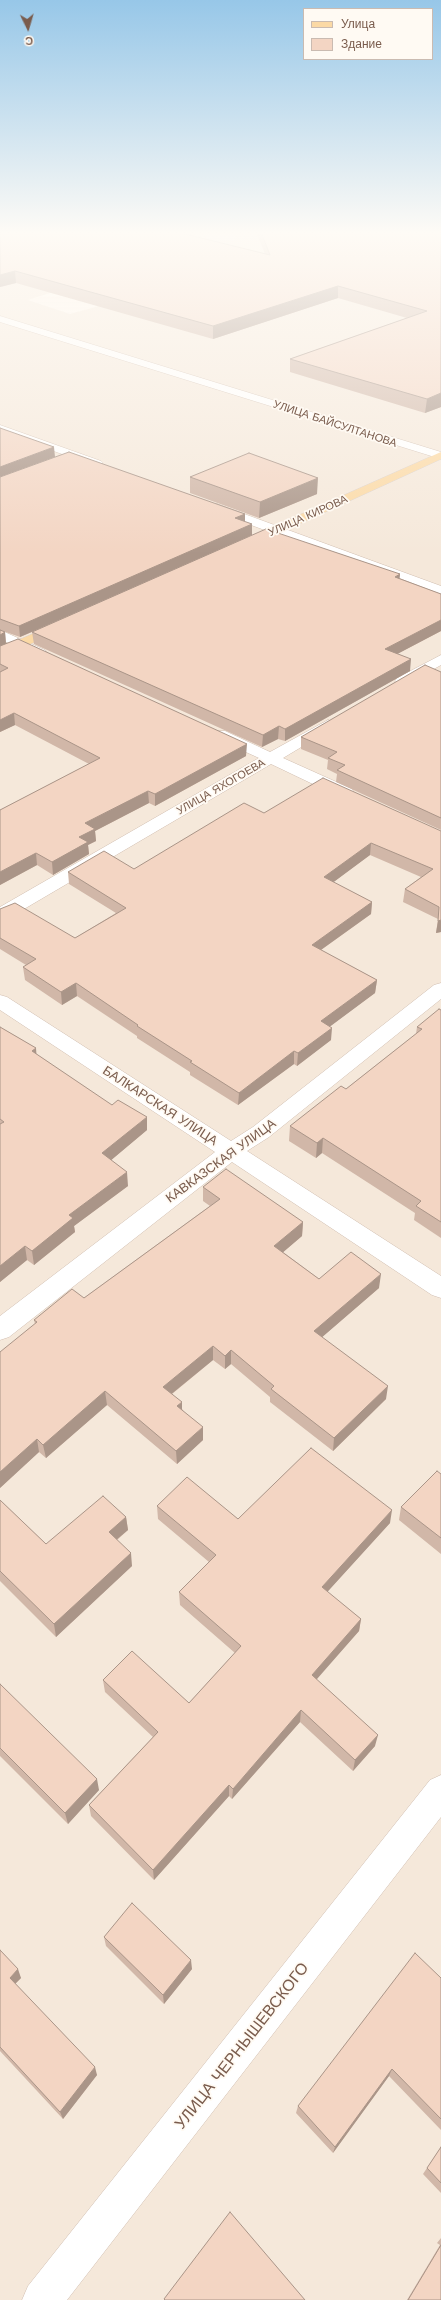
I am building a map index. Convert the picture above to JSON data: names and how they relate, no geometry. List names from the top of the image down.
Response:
{
  "streets": {
    "main road": ["УЛИЦА КИРОВА"],
    "street": [
      "УЛИЦА БАЙСУЛТАНОВА",
      "УЛИЦА ЯХОГОЕВА",
      "БАЛКАРСКАЯ УЛИЦА",
      "КАВКАЗСКАЯ УЛИЦА",
      "УЛИЦА ЧЕРНЫШЕВСКОГО"
    ]
  },
  "crossings": [
    ["УЛИЦА БАЙСУЛТАНОВА", "УЛИЦА КИРОВА"],
    ["БАЛКАРСКАЯ УЛИЦА", "КАВКАЗСКАЯ УЛИЦА"]
  ],
  "legend": ["Улица", "Здание"],
  "north": "bottom"
}
